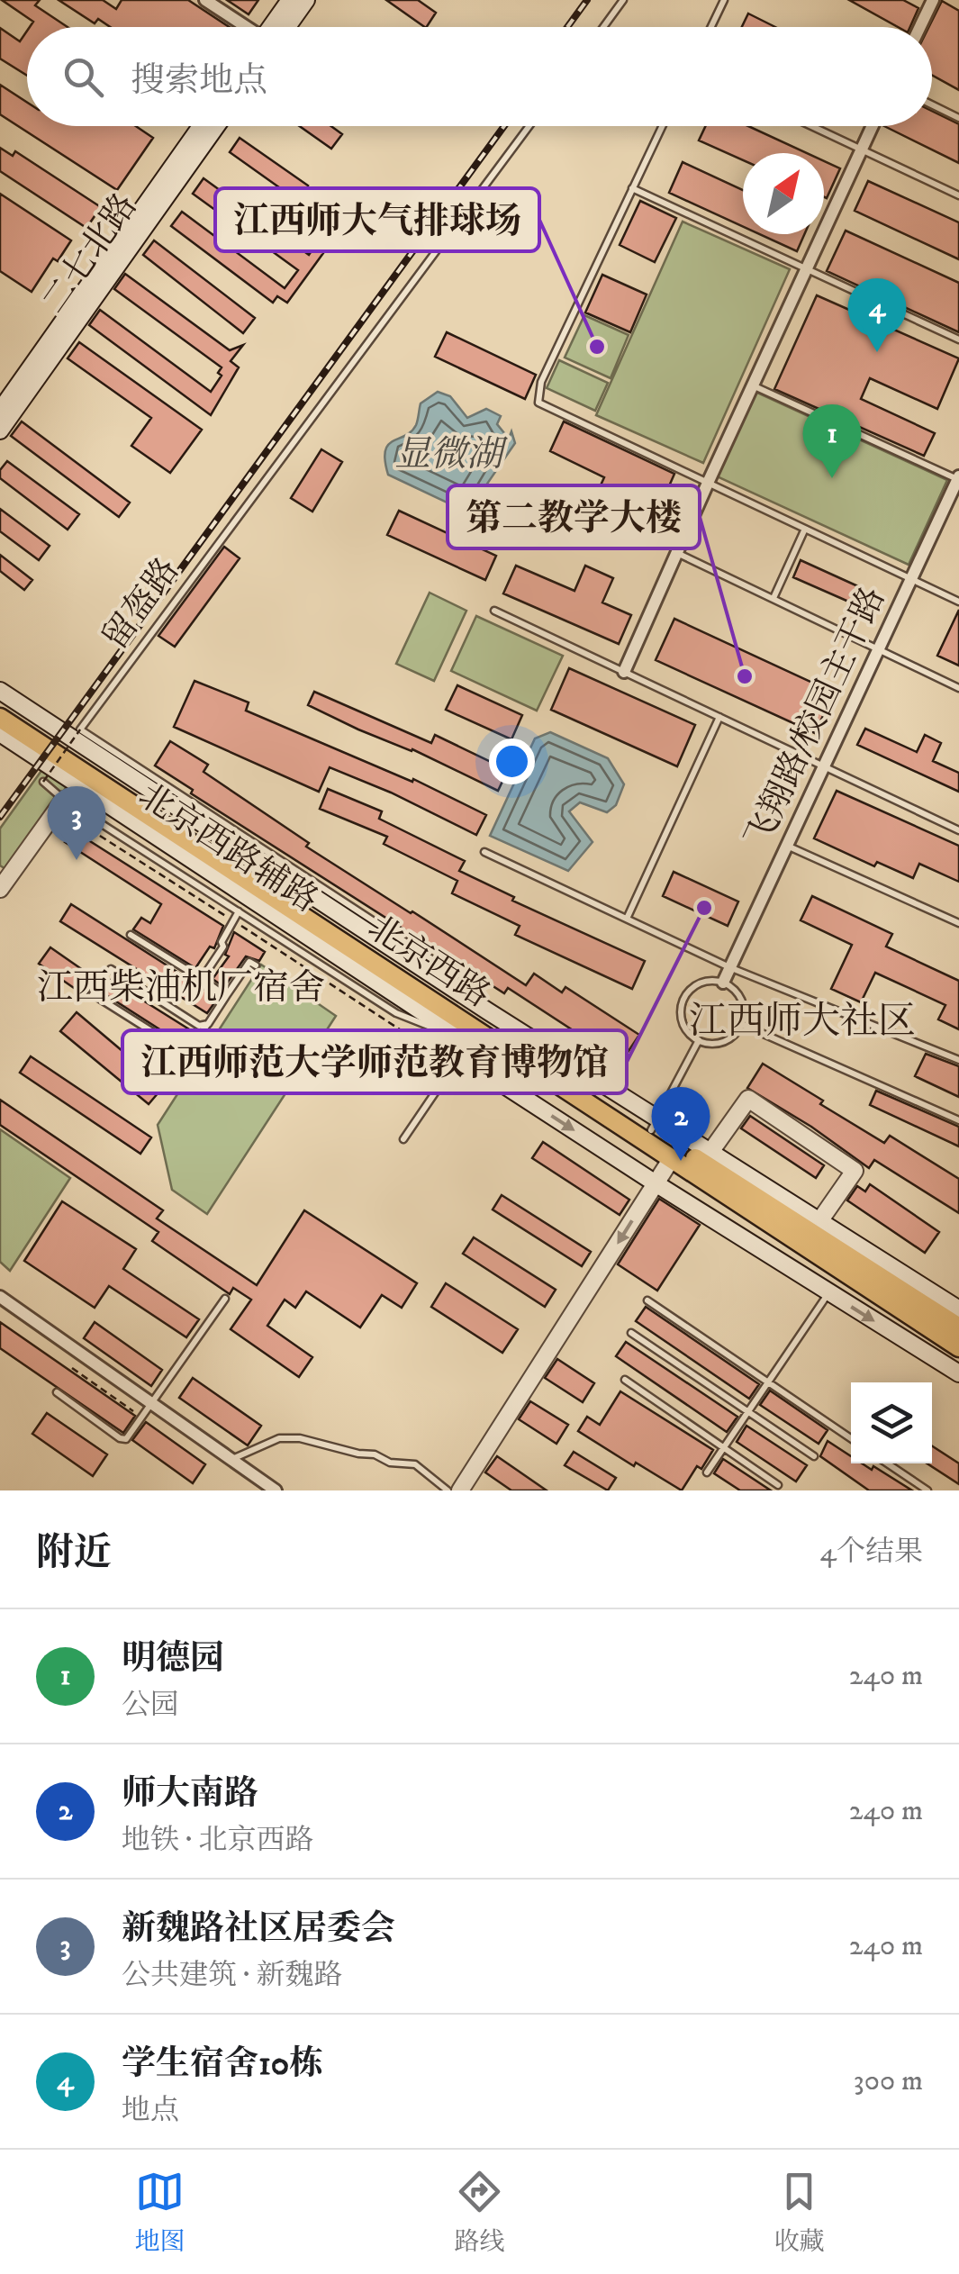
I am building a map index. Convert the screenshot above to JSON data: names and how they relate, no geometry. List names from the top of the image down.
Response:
{
  "streets": {
    "main road": ["二七北路", "北京西路辅路", "北京西路"],
    "street": ["飞翔路/校园主干路"],
    "lane": ["留盔路"]
  },
  "crossings": [
    ["北京西路辅路", "北京西路"]
  ],
  "districts": ["江西柴油机厂宿舍", "江西师大社区"],
  "water": ["显微湖"],
  "places": ["江西师大气排球场", "第二教学大楼", "江西师范大学师范教育博物馆"],
  "north": "top right",
  "page": {
    "search": "搜索地点",
    "pins": [
      "4",
      "1",
      "3",
      "2"
    ],
    "heading": ["附近", "4个结果"],
    "list": [
      {
        "mark": "1",
        "name": "明德园",
        "note": "公园",
        "value": "240 m"
      },
      {
        "mark": "2",
        "name": "师大南路",
        "note": "地铁 · 北京西路",
        "value": "240 m"
      },
      {
        "mark": "3",
        "name": "新魏路社区居委会",
        "note": "公共建筑 · 新魏路",
        "value": "240 m"
      },
      {
        "mark": "4",
        "name": "学生宿舍10栋",
        "note": "地点",
        "value": "300 m"
      }
    ],
    "nav": ["地图", "路线", "收藏"]
  }
}
